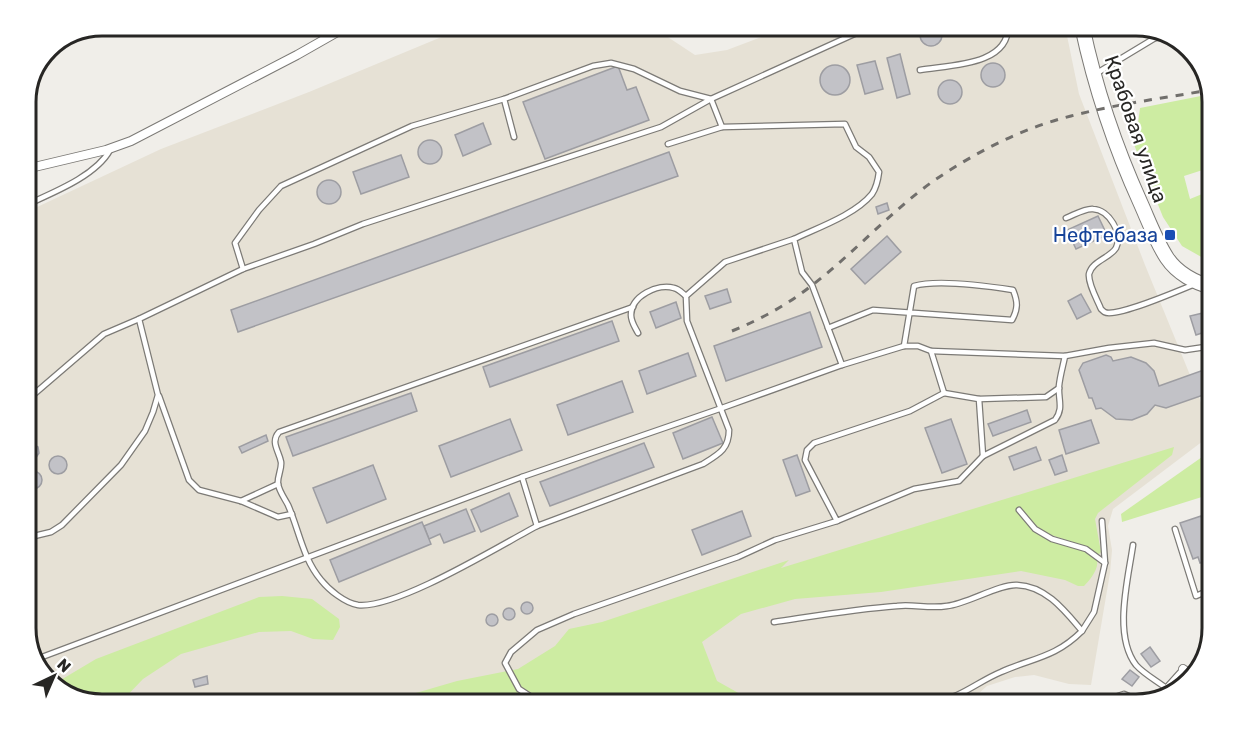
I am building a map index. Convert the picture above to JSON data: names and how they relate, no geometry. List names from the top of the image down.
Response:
{
  "streets": {
    "main road": ["Крабовая улица"]
  },
  "places": {
    "transit": ["Нефтебаза"]
  },
  "north": "top right"
}
